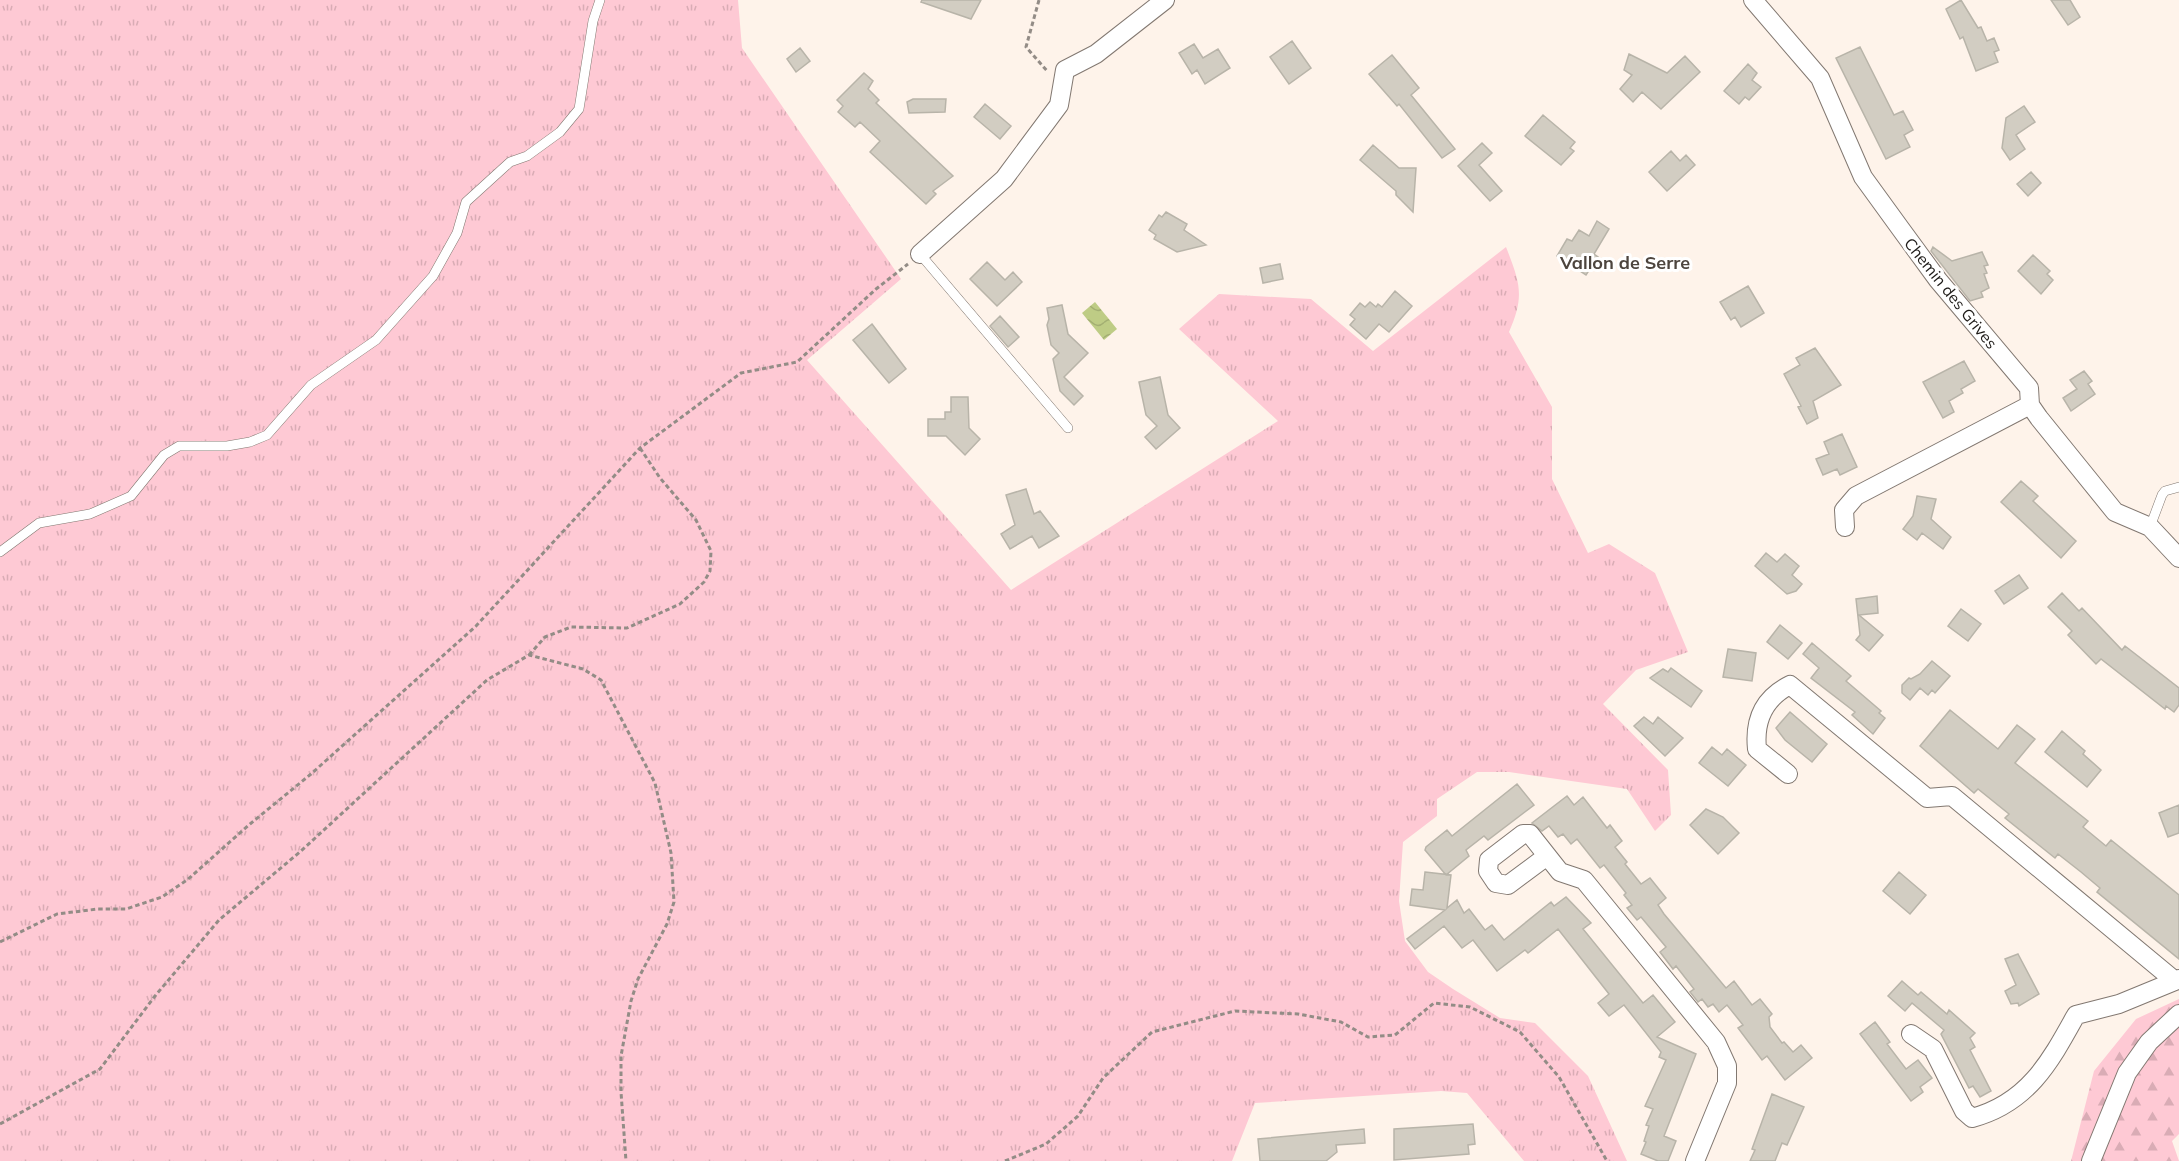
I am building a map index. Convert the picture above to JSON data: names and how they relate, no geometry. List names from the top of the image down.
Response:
{
  "streets": {
    "street": ["Chemin des Grives"]
  },
  "districts": ["Vallon de Serre"]
}
